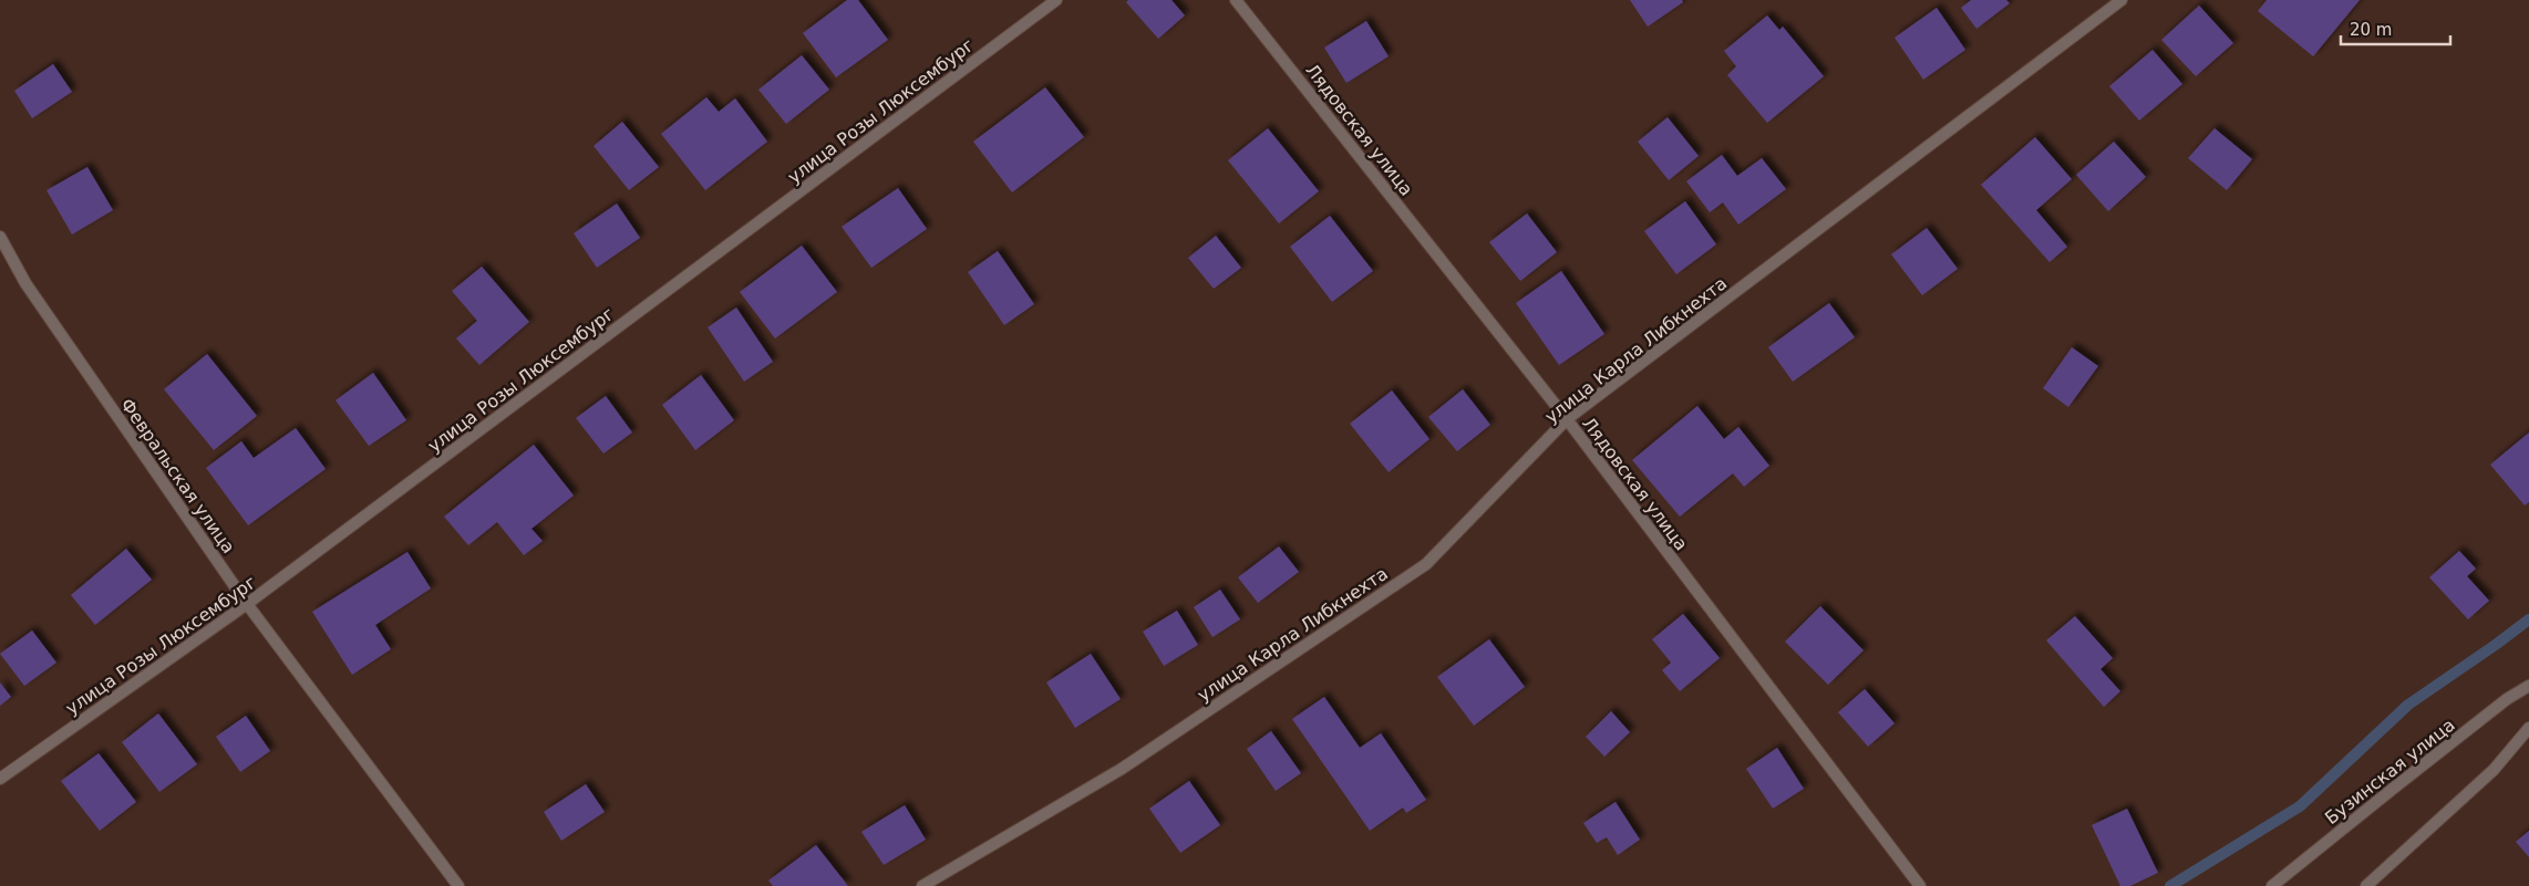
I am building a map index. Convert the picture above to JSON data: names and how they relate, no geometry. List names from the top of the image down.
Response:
{
  "streets": {
    "street": [
      "улица Розы Люксембург",
      "Лядовская улица",
      "улица Карла Либкнехта",
      "Февральская улица",
      "Бузинская улица"
    ]
  },
  "crossings": [
    ["улица Розы Люксембург", "Февральская улица"],
    ["Лядовская улица", "улица Карла Либкнехта"]
  ],
  "scale_bar": "20 m"
}
